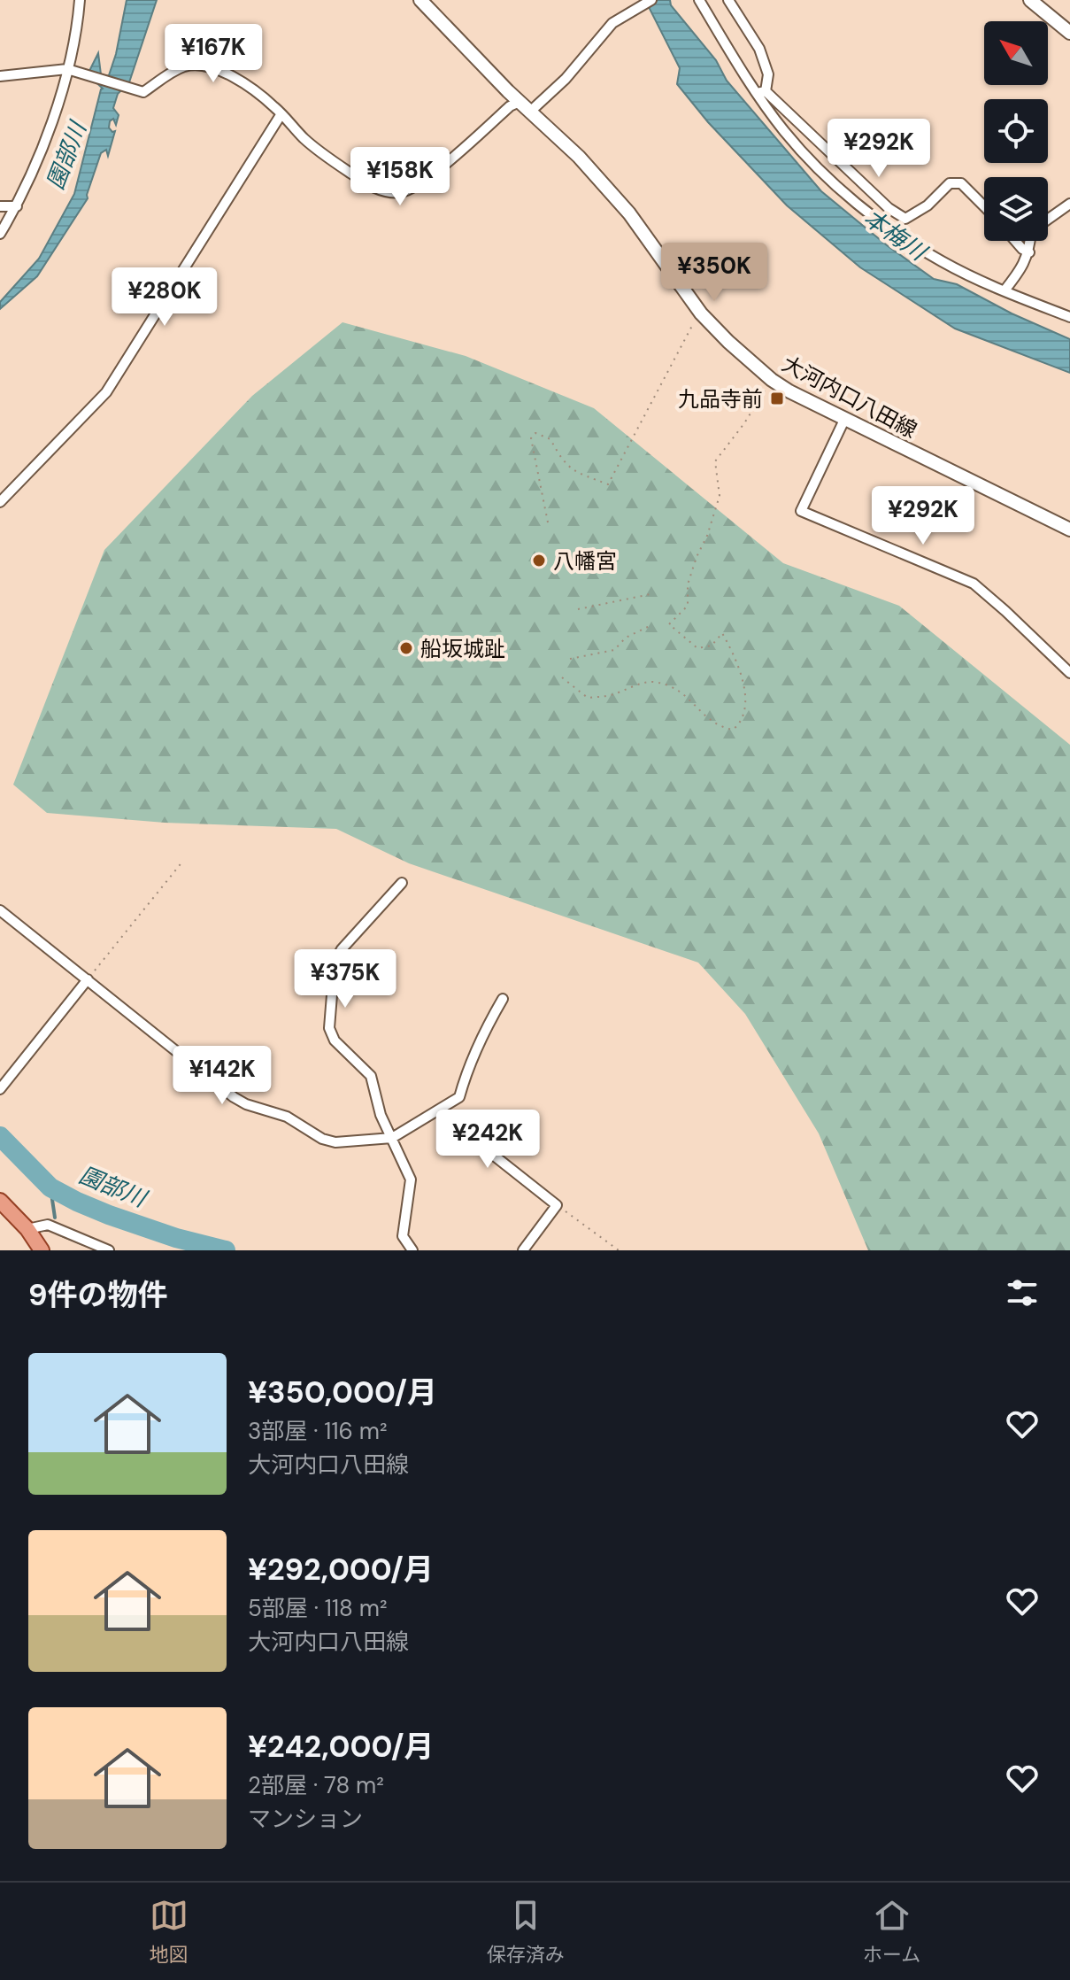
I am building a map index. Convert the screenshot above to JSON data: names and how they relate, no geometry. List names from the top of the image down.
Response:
{
  "streets": {
    "main road": ["大河内口八田線"]
  },
  "water": ["園部川", "本梅川"],
  "places": {
    "transit": ["九品寺前"],
    "other": ["八幡宮", "船坂城趾"]
  },
  "north": "top left",
  "page": {
    "price": [
      "¥167K",
      "¥292K",
      "¥158K",
      "¥350K",
      "¥280K",
      "¥292K",
      "¥375K",
      "¥142K",
      "¥242K"
    ],
    "heading": "9件の物件",
    "list": [
      {
        "name": "¥350,000/月",
        "note": "3部屋 · 116 m² · 大河内口八田線"
      },
      {
        "name": "¥292,000/月",
        "note": "5部屋 · 118 m² · 大河内口八田線"
      },
      {
        "name": "¥242,000/月",
        "note": "2部屋 · 78 m² · マンション"
      }
    ],
    "tabs": ["地図", "保存済み", "ホーム"]
  }
}
